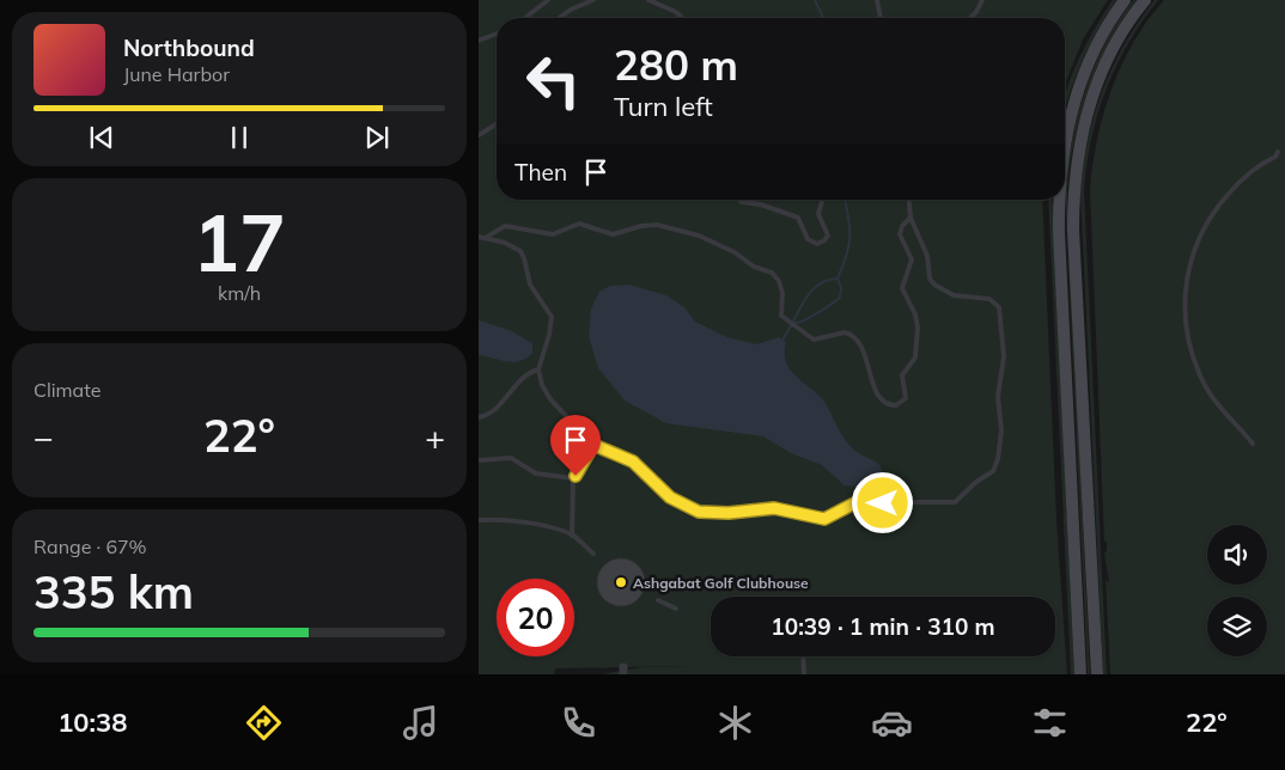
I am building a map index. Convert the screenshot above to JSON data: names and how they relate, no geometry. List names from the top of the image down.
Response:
{
  "places": ["Ashgabat Golf Clubhouse"],
  "page": {
    "turn": ["280 m", "Turn left"],
    "song": ["Northbound", "June Harbor"],
    "then": "Then",
    "tile": [
      ["17", "km/h"],
      "Climate",
      ["Range · 67%", "335 km"]
    ],
    "heat": ["−", "22°", "+"],
    "limit": "20",
    "trip": "10:39 · 1 min · 310 m",
    "tabs": ["10:38", "22°"]
  }
}
